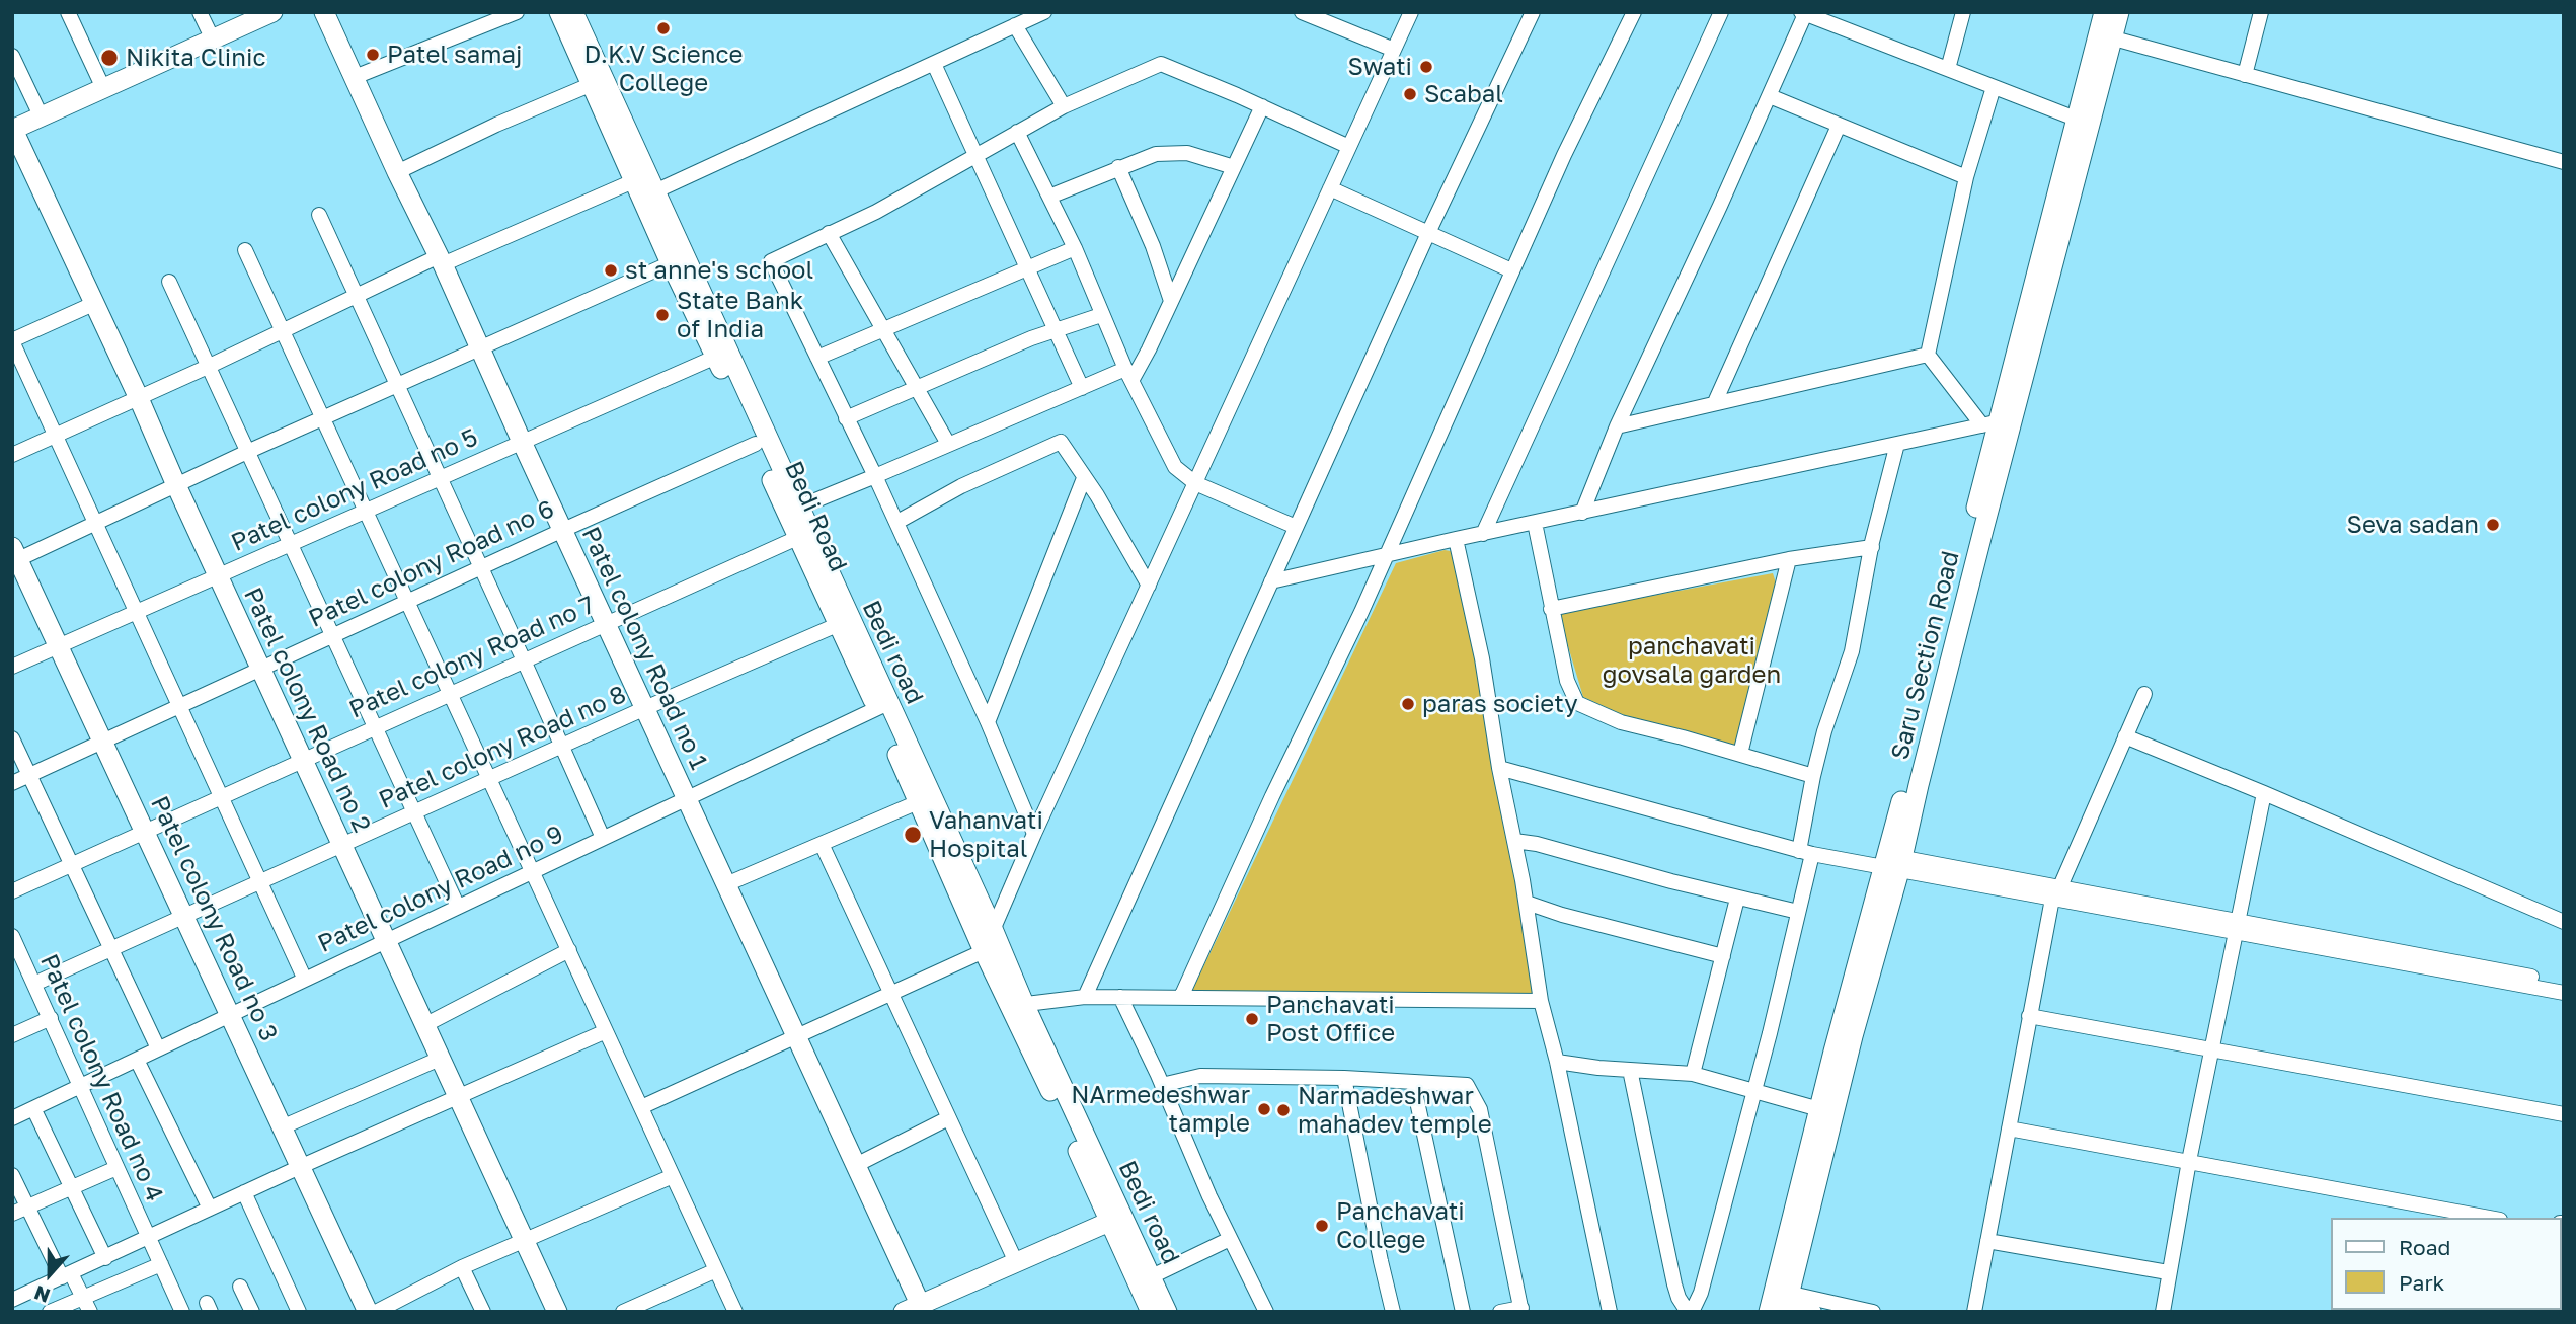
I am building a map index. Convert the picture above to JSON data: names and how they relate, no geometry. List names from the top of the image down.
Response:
{
  "streets": {
    "street": [
      "Patel colony Road no 5",
      "Bedi Road",
      "Patel colony Road no 6",
      "Patel colony Road no 1",
      "Bedi road",
      "Saru Section Road",
      "Patel colony Road no 7",
      "Patel colony Road no 2",
      "Patel colony Road no 8",
      "Patel colony Road no 9",
      "Patel colony Road no 3",
      "Patel colony Road no 4"
    ]
  },
  "crossings": [
    ["Patel colony Road no 5", "Bedi Road"],
    ["Patel colony Road no 5", "Patel colony Road no 1"],
    ["Patel colony Road no 5", "Patel colony Road no 2"],
    ["Patel colony Road no 5", "Patel colony Road no 3"],
    ["Bedi Road", "Patel colony Road no 6"],
    ["Bedi Road", "Bedi road"],
    ["Bedi Road", "Patel colony Road no 7"],
    ["Bedi Road", "Patel colony Road no 8"],
    ["Bedi Road", "Patel colony Road no 9"],
    ["Patel colony Road no 6", "Patel colony Road no 1"],
    ["Patel colony Road no 6", "Patel colony Road no 2"],
    ["Patel colony Road no 6", "Patel colony Road no 3"],
    ["Patel colony Road no 1", "Patel colony Road no 7"],
    ["Patel colony Road no 1", "Patel colony Road no 8"],
    ["Patel colony Road no 1", "Patel colony Road no 9"],
    ["Bedi road", "Patel colony Road no 9"],
    ["Patel colony Road no 7", "Patel colony Road no 2"],
    ["Patel colony Road no 7", "Patel colony Road no 3"],
    ["Patel colony Road no 2", "Patel colony Road no 8"],
    ["Patel colony Road no 2", "Patel colony Road no 9"],
    ["Patel colony Road no 8", "Patel colony Road no 3"],
    ["Patel colony Road no 8", "Patel colony Road no 4"],
    ["Patel colony Road no 9", "Patel colony Road no 3"],
    ["Patel colony Road no 9", "Patel colony Road no 4"]
  ],
  "parks": ["panchavati govsala garden"],
  "places": [
    "D.K.V Science College",
    "Patel samaj",
    "Nikita Clinic",
    "Swati",
    "Scabal",
    "st anne's school",
    "State Bank of India",
    "Seva sadan",
    "paras society",
    "Vahanvati Hospital",
    "Panchavati Post Office",
    "NArmedeshwar tample",
    "Narmadeshwar mahadev temple",
    "Panchavati College"
  ],
  "legend": ["Road", "Park"],
  "north": "bottom"
}
